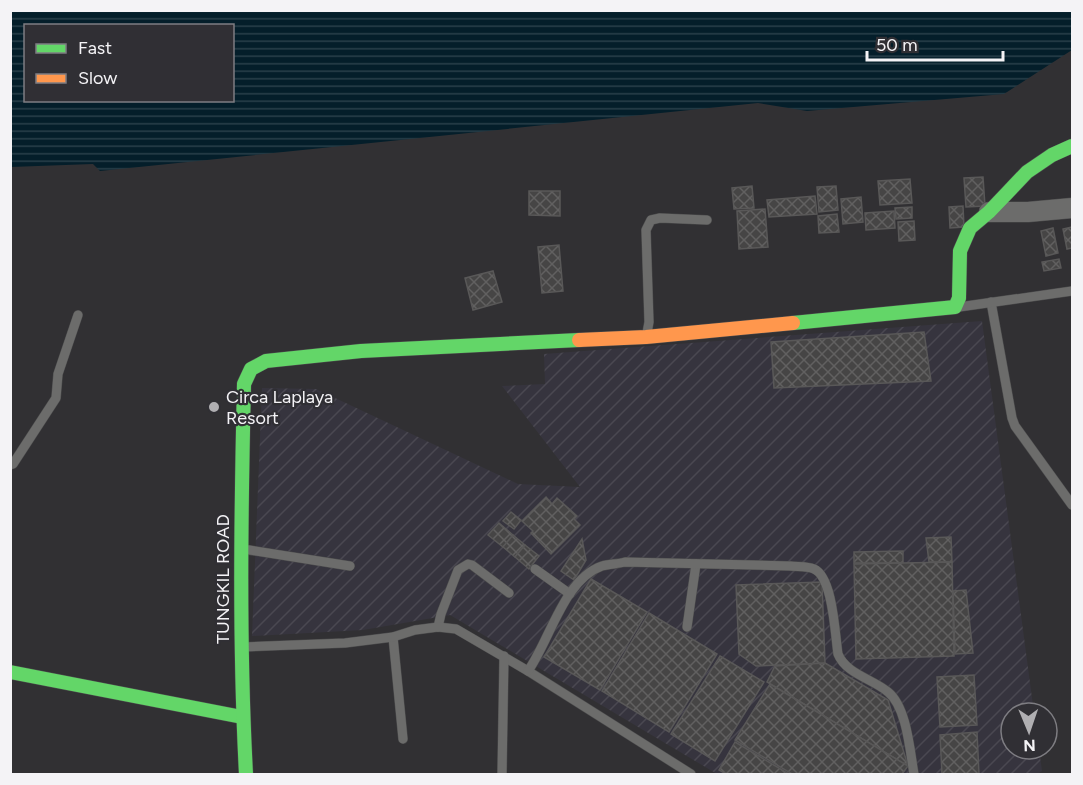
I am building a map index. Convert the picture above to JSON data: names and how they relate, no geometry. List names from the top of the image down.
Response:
{
  "streets": {
    "street": ["TUNGKIL ROAD"]
  },
  "places": ["Circa Laplaya Resort"],
  "legend": ["Fast", "Slow"],
  "scale_bar": "50 m",
  "north": "bottom"
}
